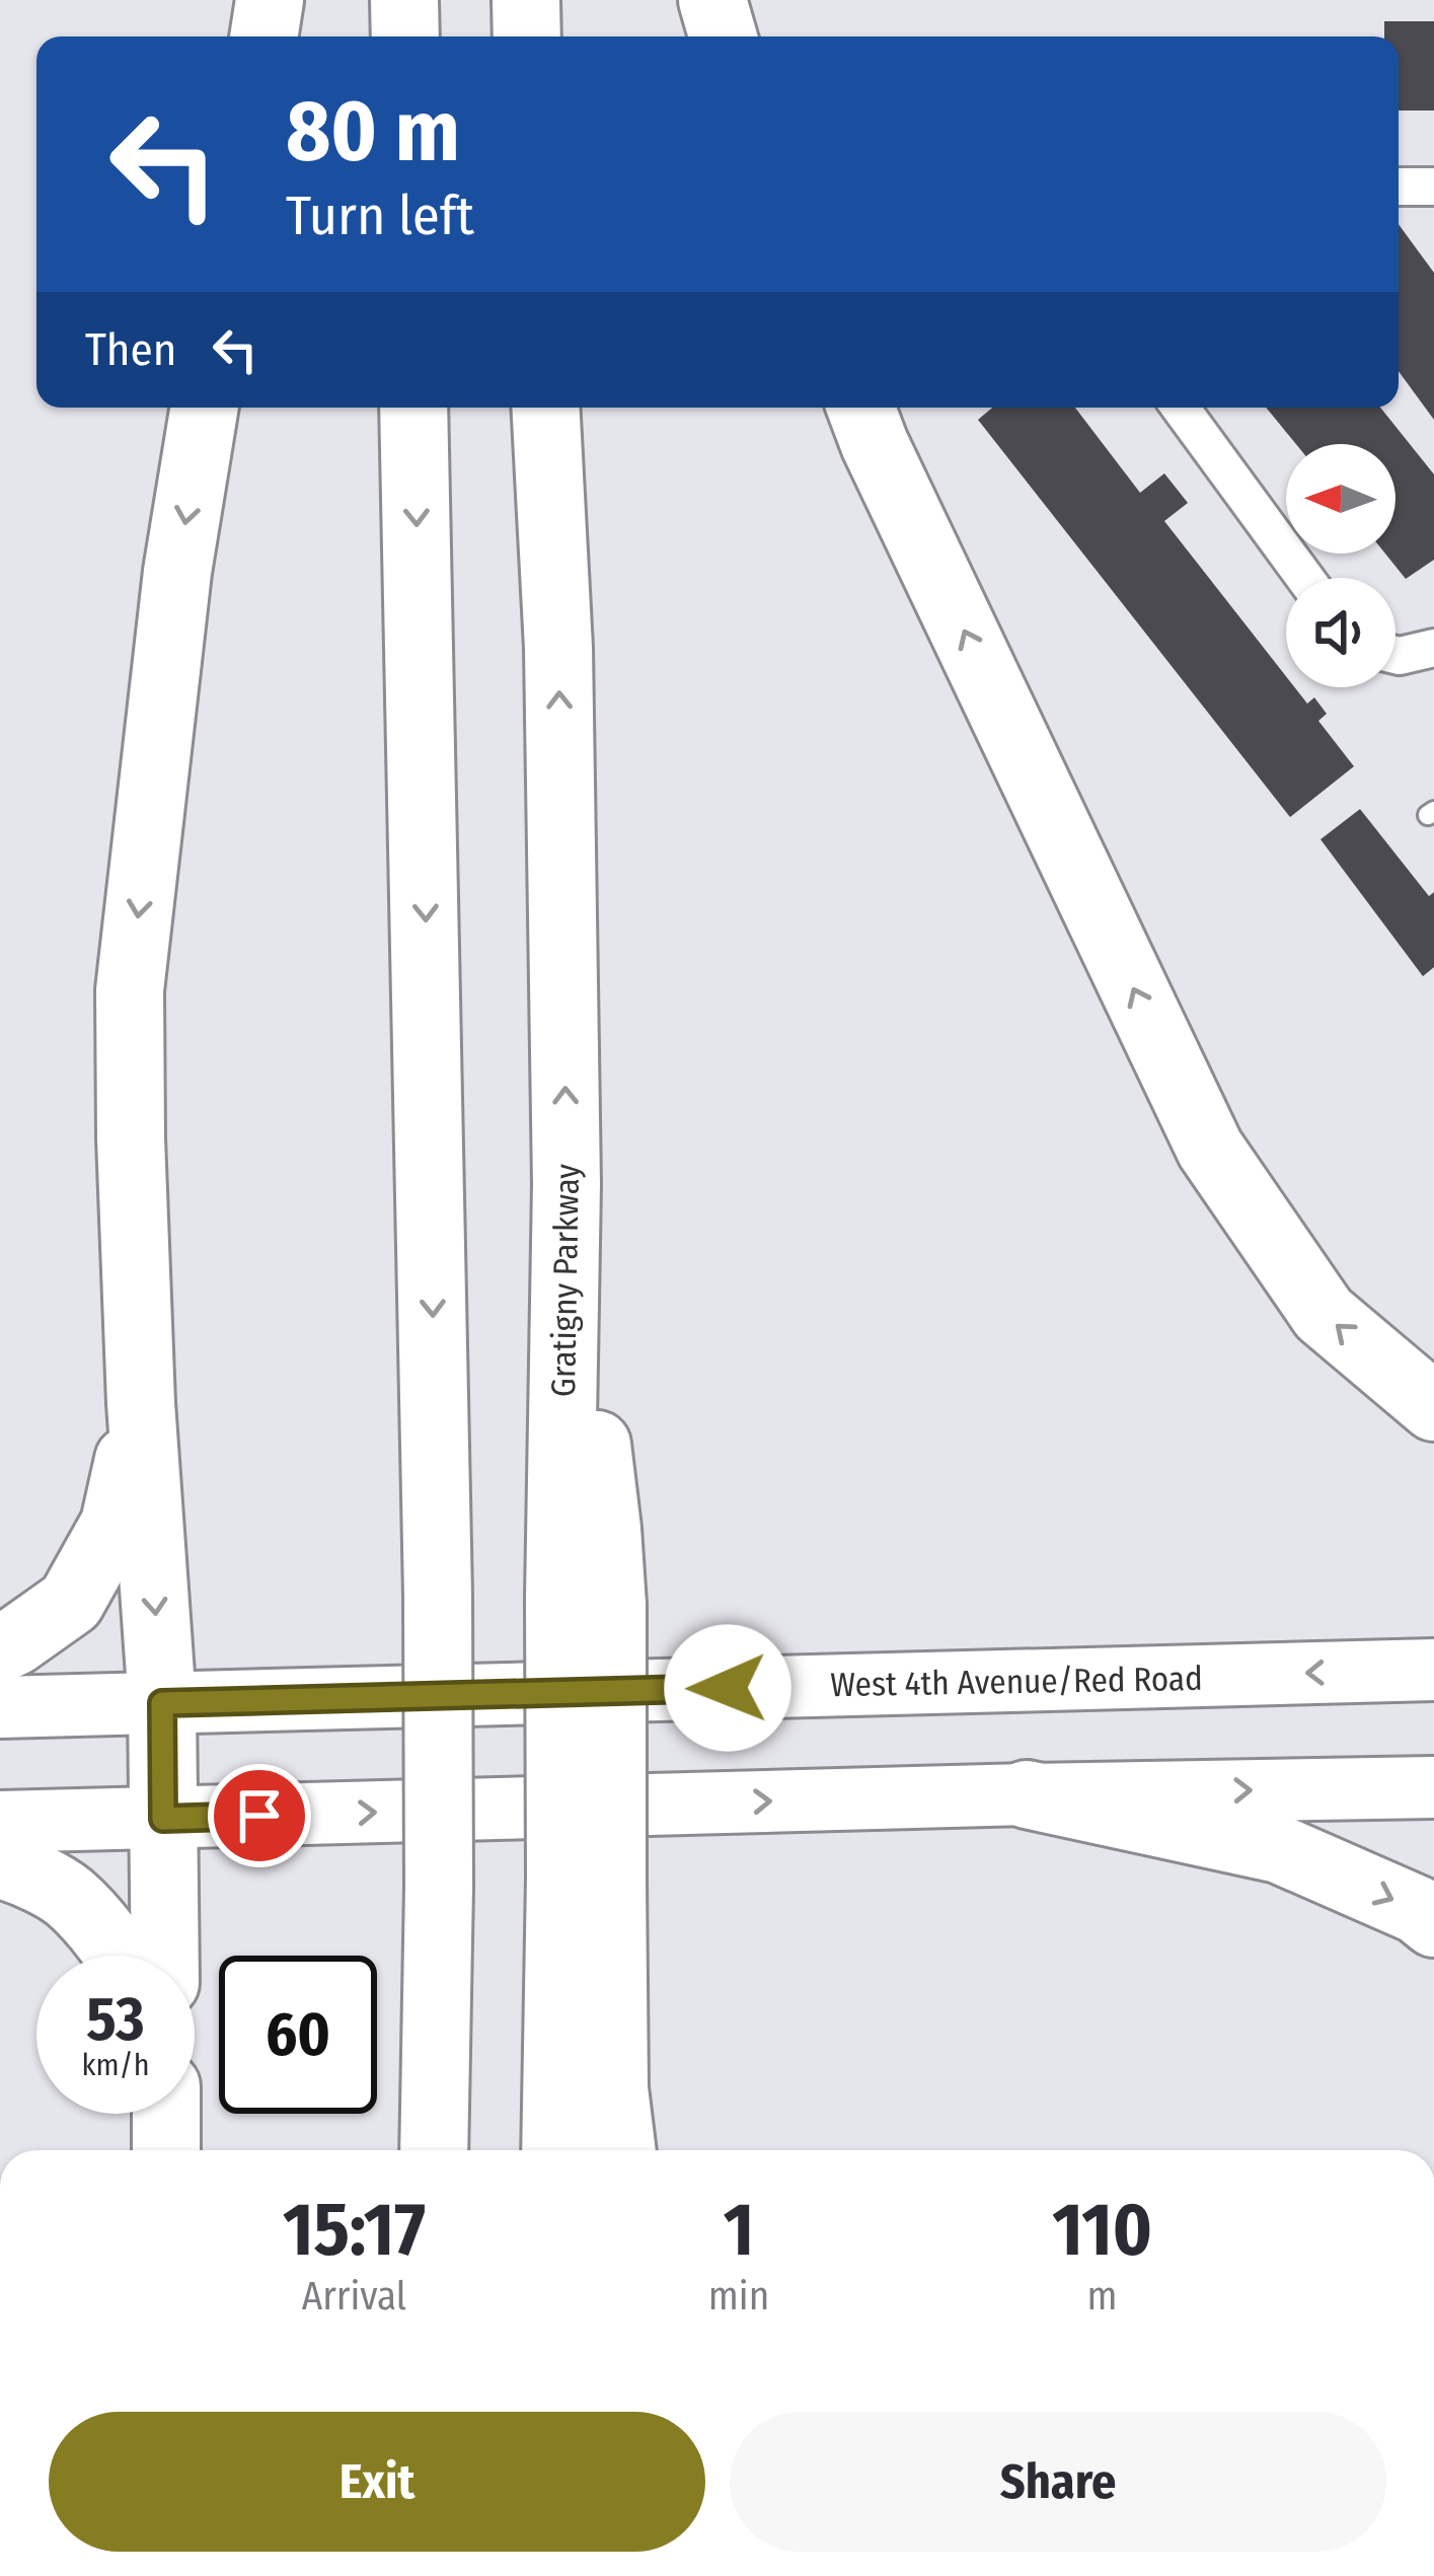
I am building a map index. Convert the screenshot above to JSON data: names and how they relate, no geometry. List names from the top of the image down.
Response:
{
  "streets": {
    "highway": ["Gratigny Parkway"],
    "main road": ["West 4th Avenue/Red Road"]
  },
  "north": "left",
  "page": {
    "turn": ["80 m", "Turn left"],
    "then": "Then",
    "speed": "53 km/h",
    "limit": "60",
    "eta": [
      "15:17",
      "Arrival",
      "1",
      "min",
      "110",
      "m"
    ],
    "buttons": ["Exit", "Share"]
  }
}
